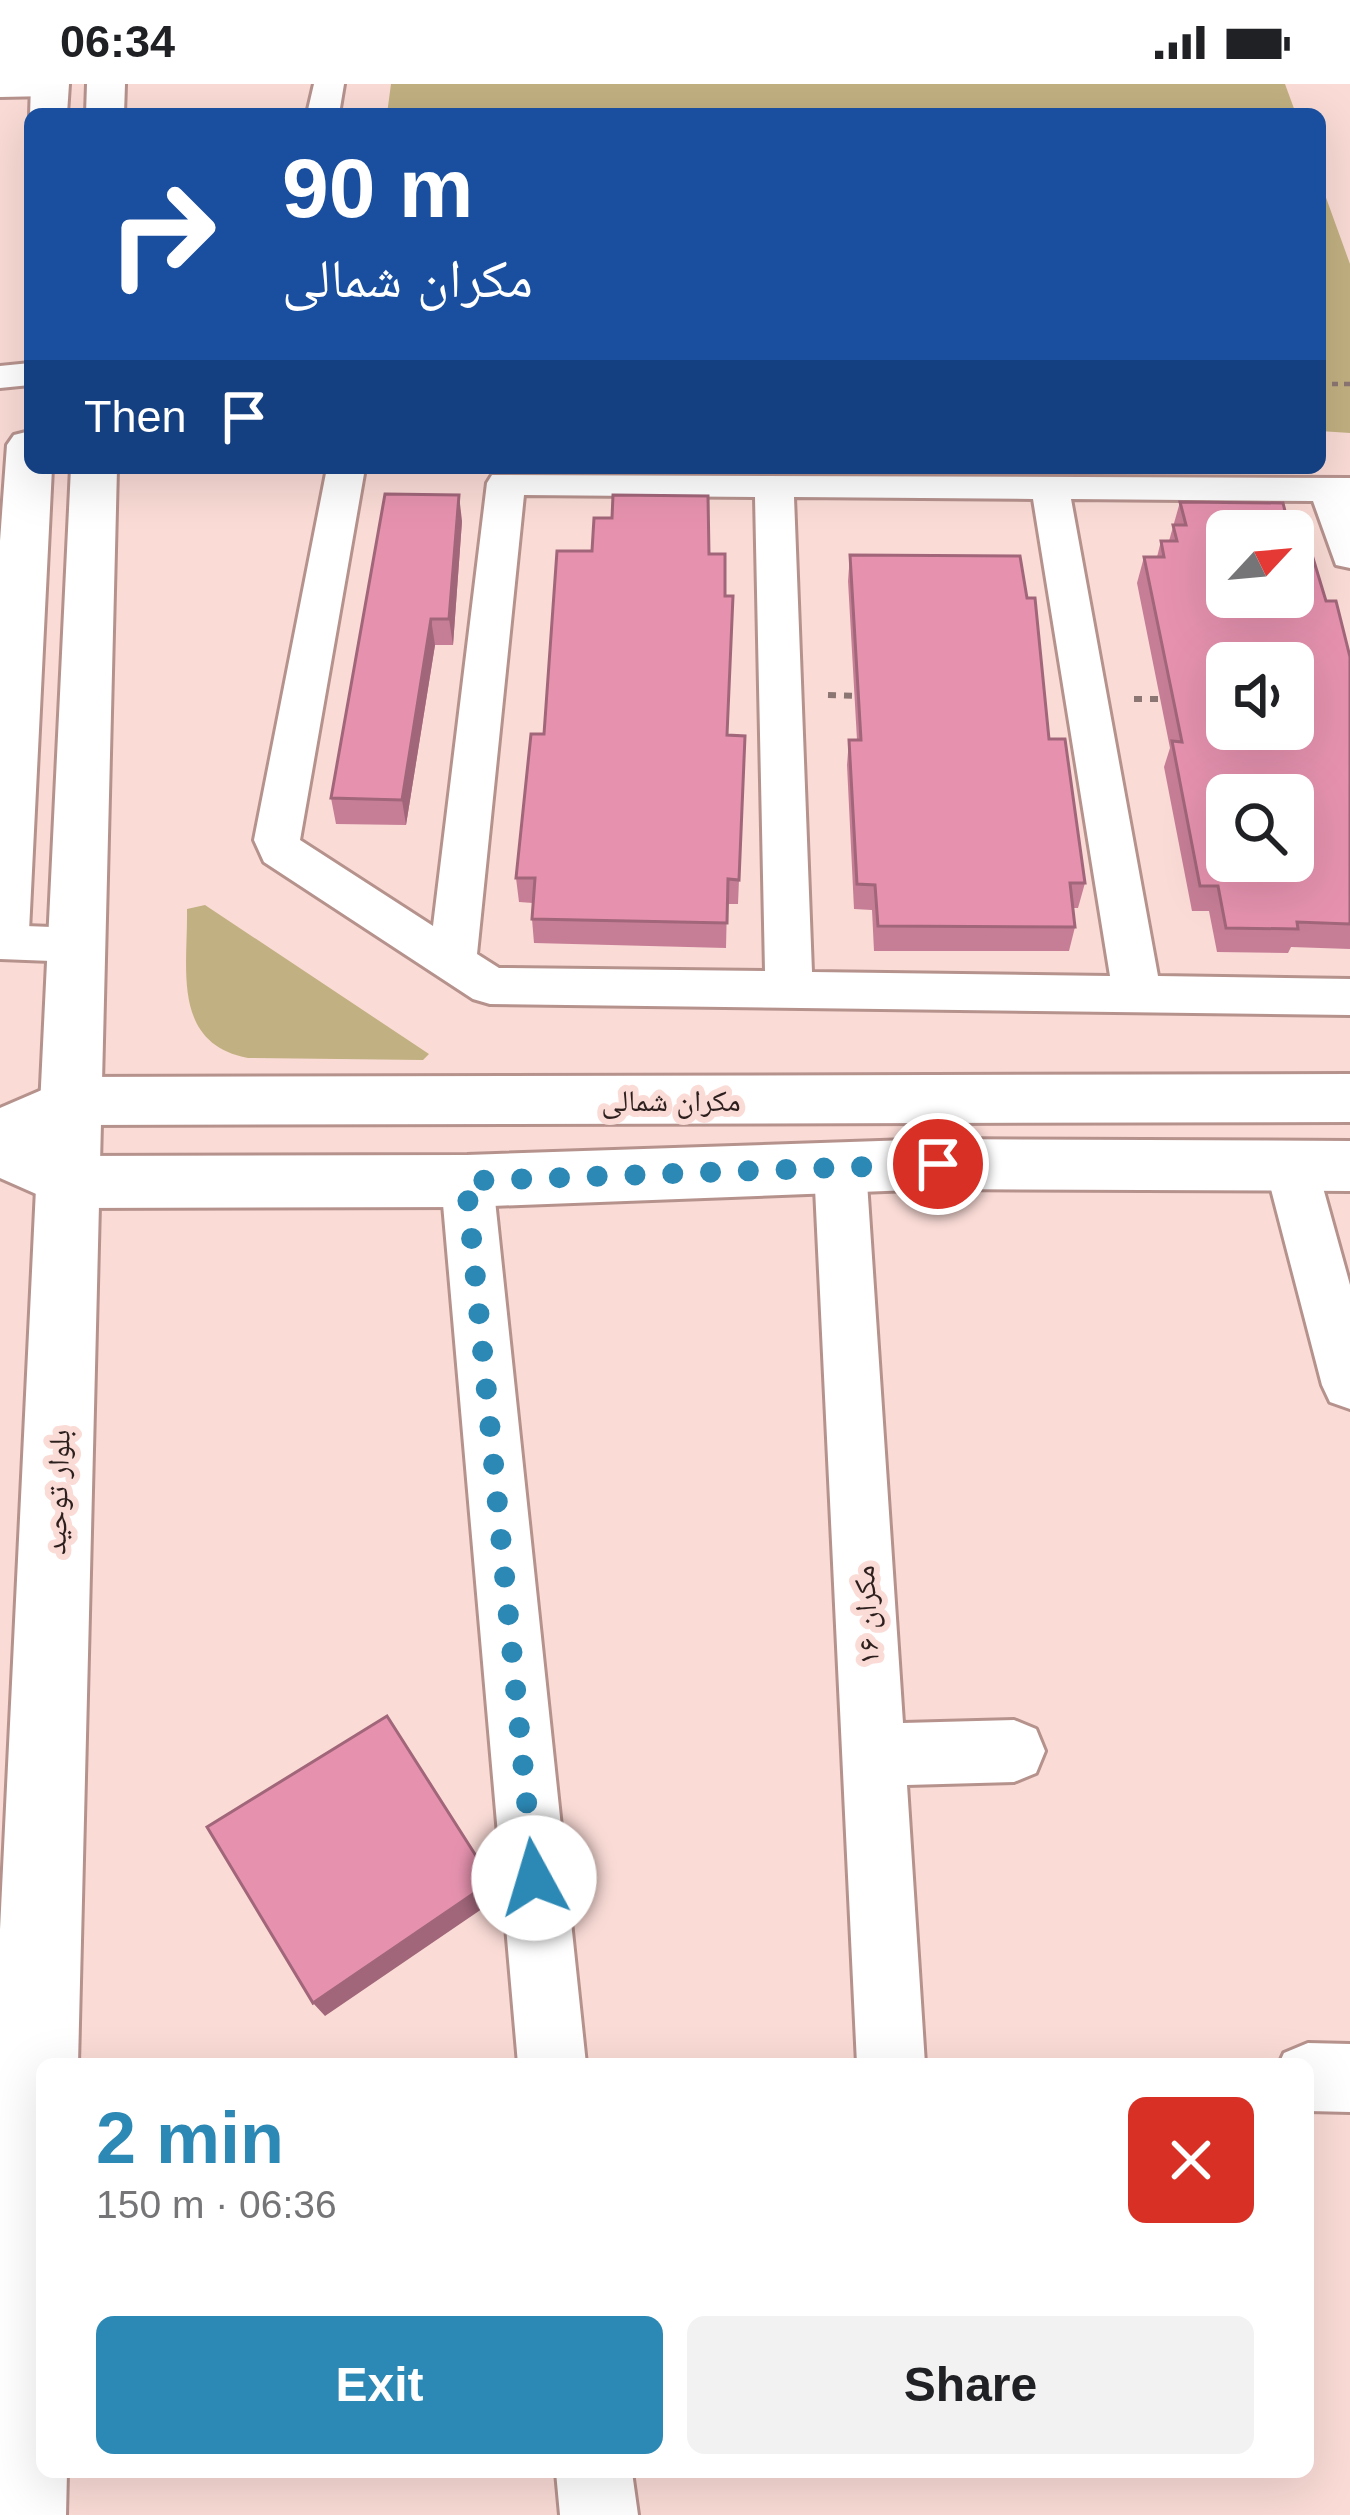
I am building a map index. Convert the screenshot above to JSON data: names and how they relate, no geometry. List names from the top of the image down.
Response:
{
  "streets": {
    "main road": ["مکران شمالی", "بلوار توحید"],
    "street": ["مکران ۱۶"]
  },
  "crossings": [
    ["مکران شمالی", "بلوار توحید"]
  ],
  "north": "top right",
  "page": {
    "status": "06:34",
    "turn": ["90 m", "مکران شمالی"],
    "then": "Then",
    "heading": ["2 min", "150 m · 06:36"],
    "buttons": ["Exit", "Share"]
  }
}
